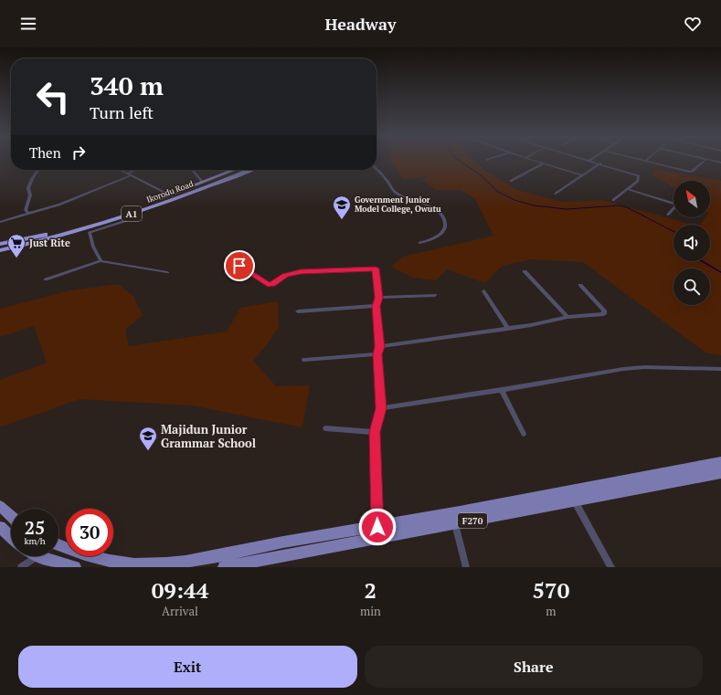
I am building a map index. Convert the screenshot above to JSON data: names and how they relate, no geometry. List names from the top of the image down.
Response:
{
  "streets": {
    "highway": ["Ikorodu Road", "A1"],
    "main road": ["F270"]
  },
  "places": {
    "school or university": ["Government Junior Model College, Owutu", "Majidun Junior Grammar School"],
    "supermarket": ["Just Rite"]
  },
  "north": "top left",
  "page": {
    "header": "Headway",
    "turn": ["340 m", "Turn left"],
    "then": "Then",
    "speed": "25 km/h",
    "limit": "30",
    "eta": [
      "09:44",
      "Arrival",
      "2",
      "min",
      "570",
      "m"
    ],
    "buttons": ["Exit", "Share"]
  }
}
